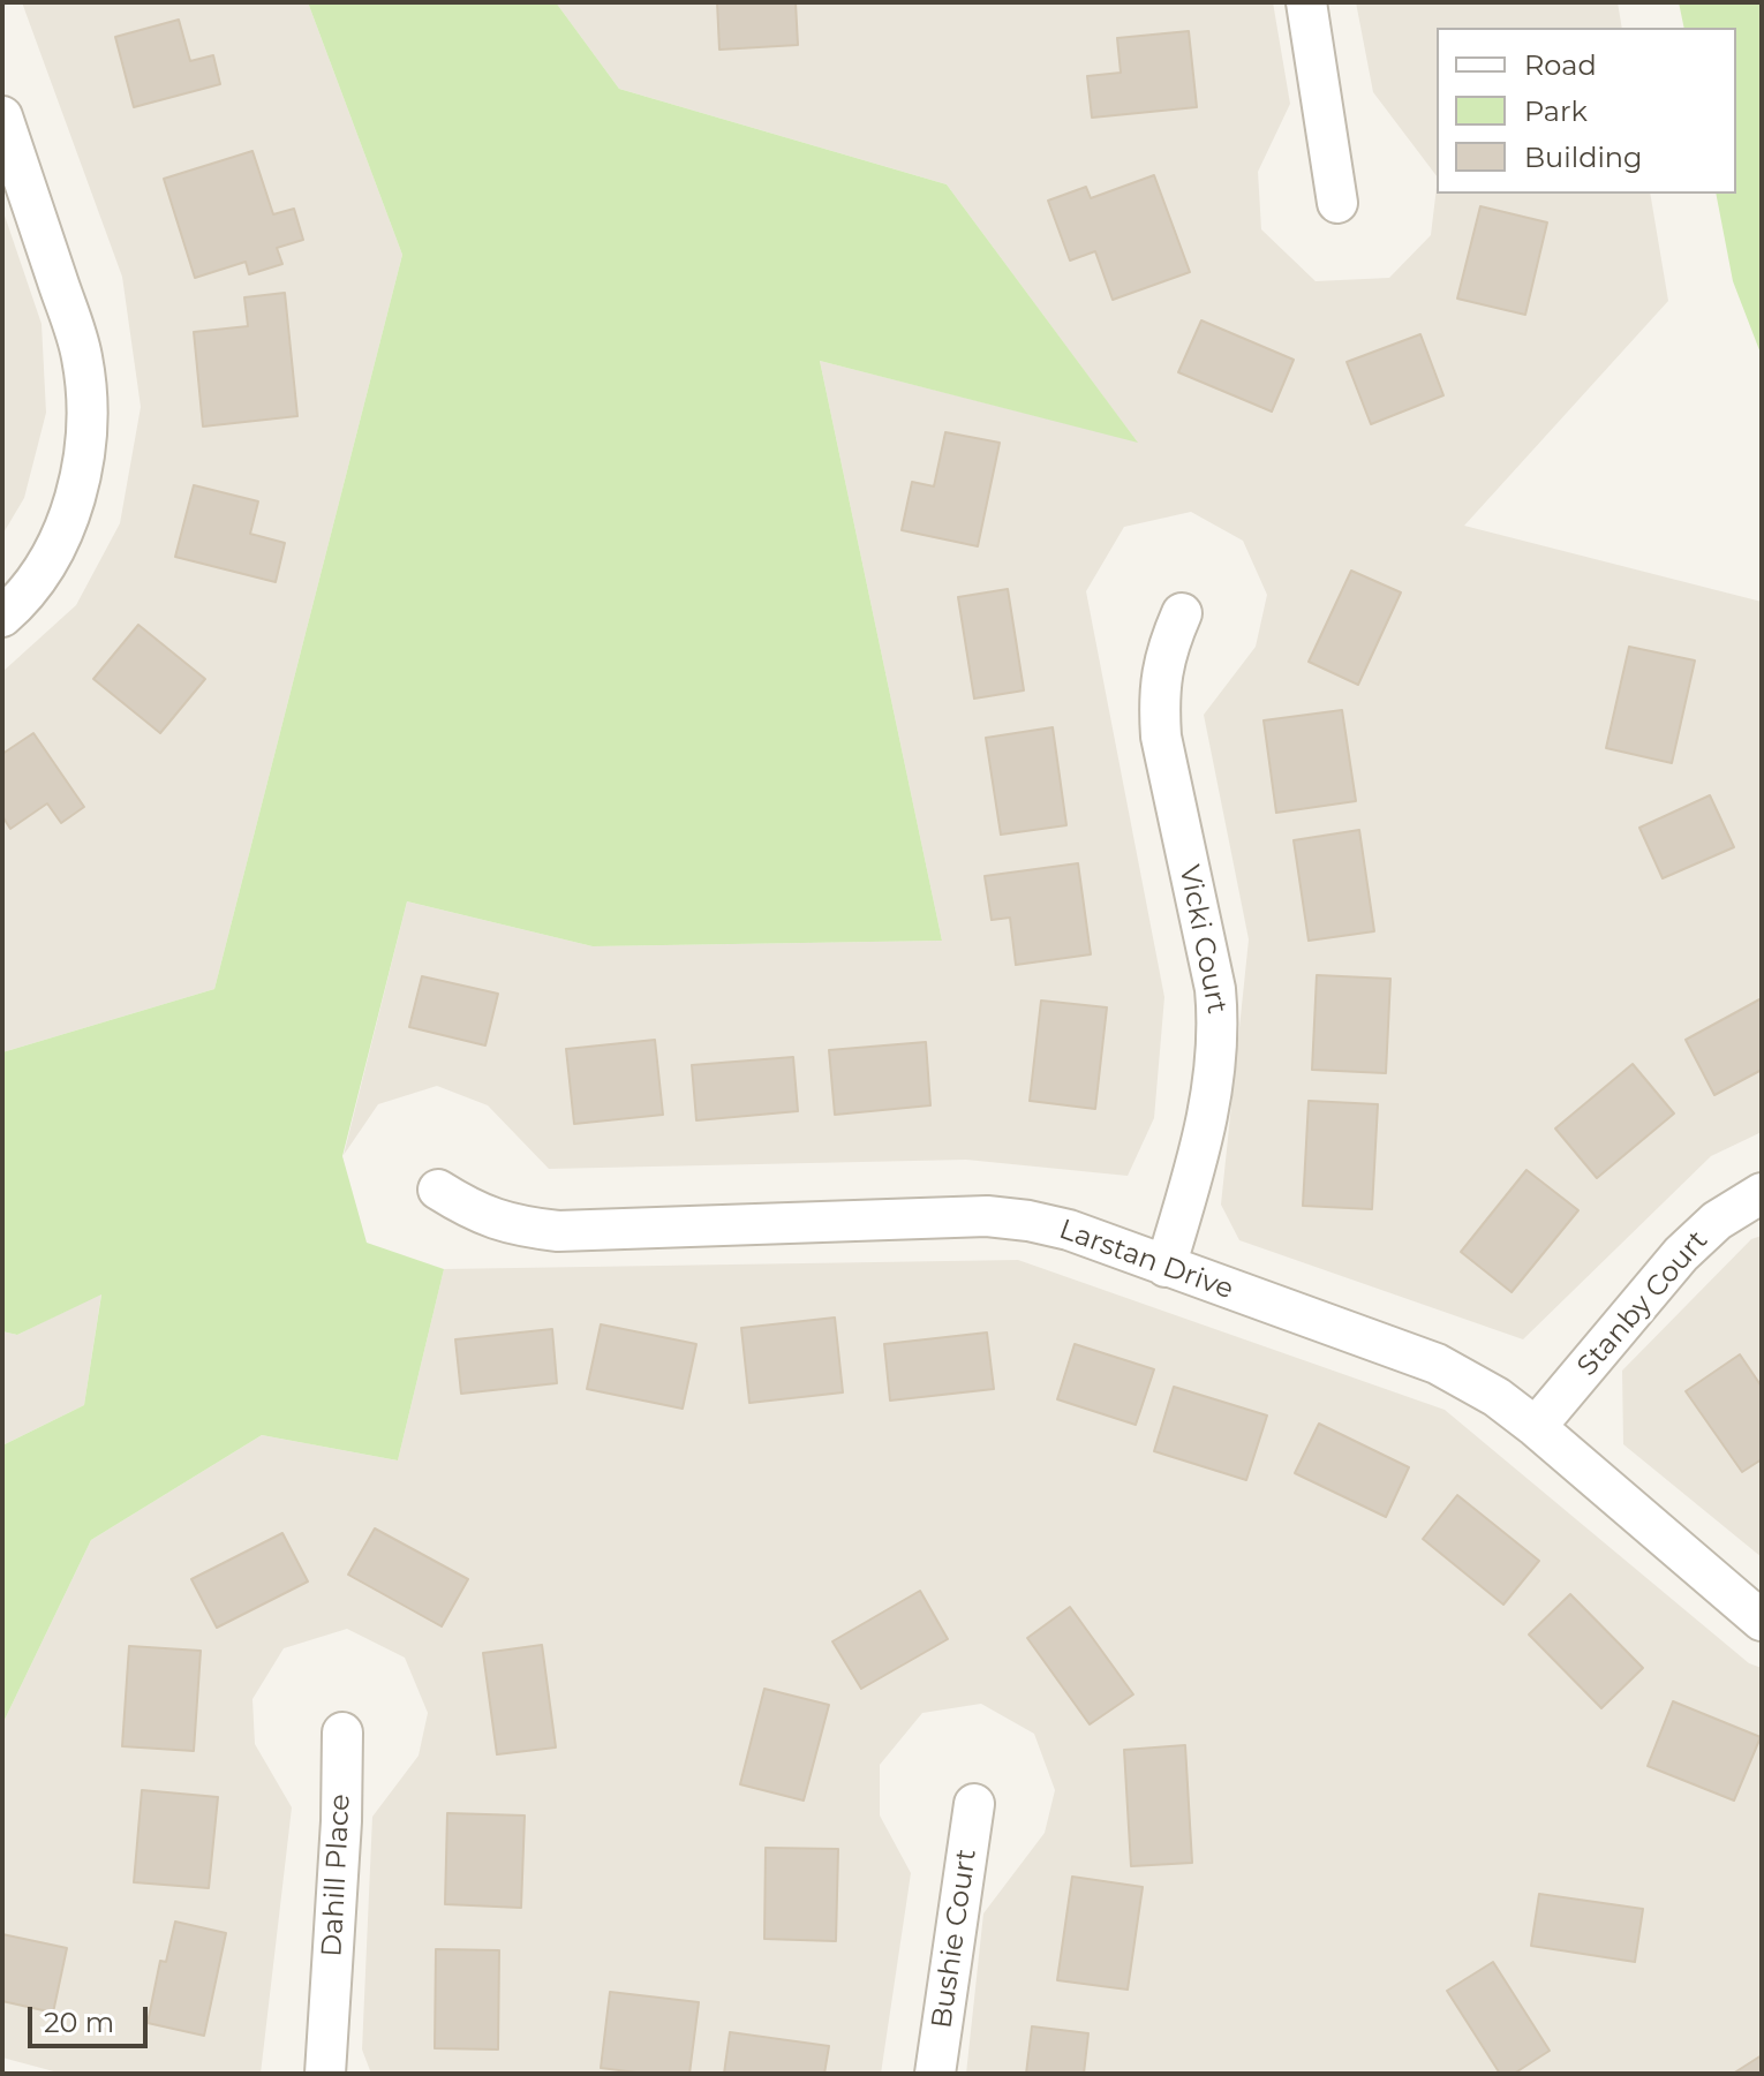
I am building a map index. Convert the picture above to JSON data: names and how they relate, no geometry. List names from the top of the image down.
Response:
{
  "streets": {
    "street": [
      "Vicki Court",
      "Larstan Drive",
      "Stanby Court",
      "Dahill Place",
      "Bushie Court"
    ]
  },
  "crossings": [
    ["Vicki Court", "Larstan Drive"],
    ["Larstan Drive", "Stanby Court"]
  ],
  "legend": ["Road", "Park", "Building"],
  "scale_bar": "20 m"
}
